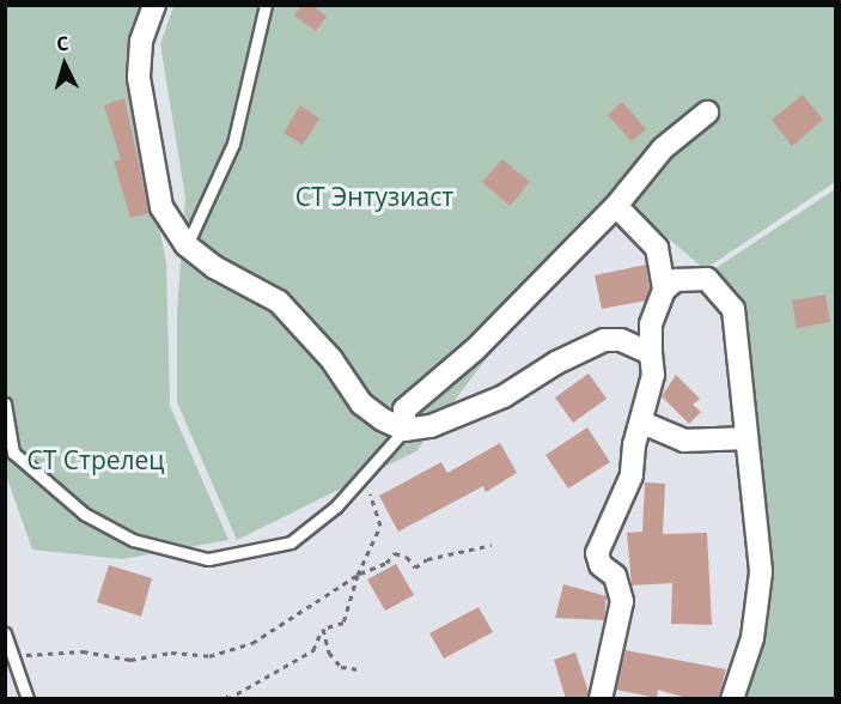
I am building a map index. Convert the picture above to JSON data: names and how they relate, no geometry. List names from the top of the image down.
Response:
{
  "parks": ["СТ Энтузиаст", "СТ Стрелец"],
  "north": "top"
}
